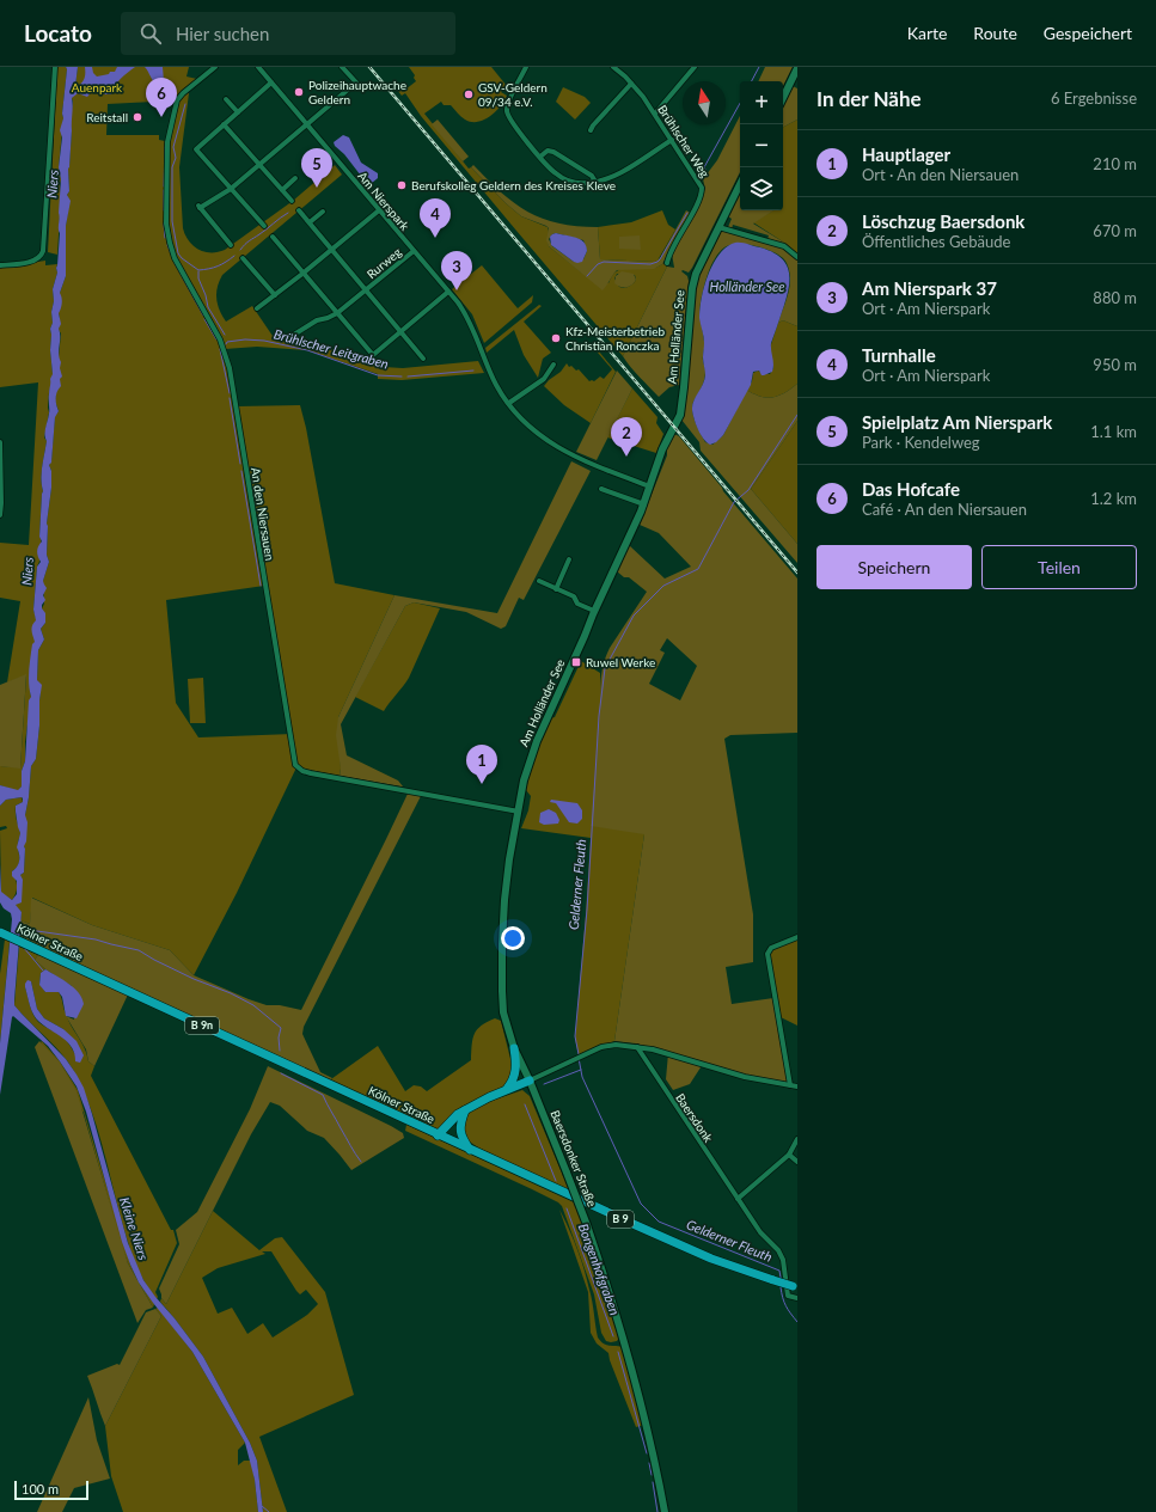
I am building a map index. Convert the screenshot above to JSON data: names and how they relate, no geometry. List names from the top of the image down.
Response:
{
  "streets": {
    "main road": ["Kölner Straße", "B 9n", "B 9"],
    "street": [
      "Brühlscher Weg",
      "Am Nierspark",
      "Rurweg",
      "Am Holländer See",
      "An den Niersauen",
      "Baersdonk",
      "Baersdonker Straße"
    ]
  },
  "crossings": [
    ["Am Nierspark", "Rurweg"],
    ["Am Nierspark", "Am Holländer See"],
    ["Am Holländer See", "An den Niersauen"],
    ["Am Holländer See", "Baersdonker Straße"],
    ["An den Niersauen", "Baersdonker Straße"]
  ],
  "water": [
    "Niers",
    "Holländer See",
    "Brühlscher Leitgraben",
    "Gelderner Fleuth",
    "Kleine Niers",
    "Bongenhofgraben"
  ],
  "parks": ["Auenpark"],
  "places": {
    "other": [
      "Polizeihauptwache Geldern",
      "GSV-Geldern 09/34 e.V.",
      "Reitstall",
      "Berufskolleg Geldern des Kreises Kleve",
      "Kfz-Meisterbetrieb Christian Ronczka"
    ],
    "transit": ["Ruwel Werke"]
  },
  "scale_bar": "100 m",
  "north": "top",
  "page": {
    "header": "Locato",
    "search": "Hier suchen",
    "nav": ["Karte", "Route", "Gespeichert"],
    "heading": ["In der Nähe", "6 Ergebnisse"],
    "pins": [
      "6",
      "5",
      "4",
      "3",
      "2",
      "1"
    ],
    "map_buttons": ["+", "−"],
    "list": [
      {
        "mark": "1",
        "name": "Hauptlager",
        "note": "Ort · An den Niersauen",
        "value": "210 m"
      },
      {
        "mark": "2",
        "name": "Löschzug Baersdonk",
        "note": "Öffentliches Gebäude",
        "value": "670 m"
      },
      {
        "mark": "3",
        "name": "Am Nierspark 37",
        "note": "Ort · Am Nierspark",
        "value": "880 m"
      },
      {
        "mark": "4",
        "name": "Turnhalle",
        "note": "Ort · Am Nierspark",
        "value": "950 m"
      },
      {
        "mark": "5",
        "name": "Spielplatz Am Nierspark",
        "note": "Park · Kendelweg",
        "value": "1.1 km"
      },
      {
        "mark": "6",
        "name": "Das Hofcafe",
        "note": "Café · An den Niersauen",
        "value": "1.2 km"
      }
    ],
    "buttons": ["Speichern", "Teilen"],
    "scale": "100 m"
  }
}
